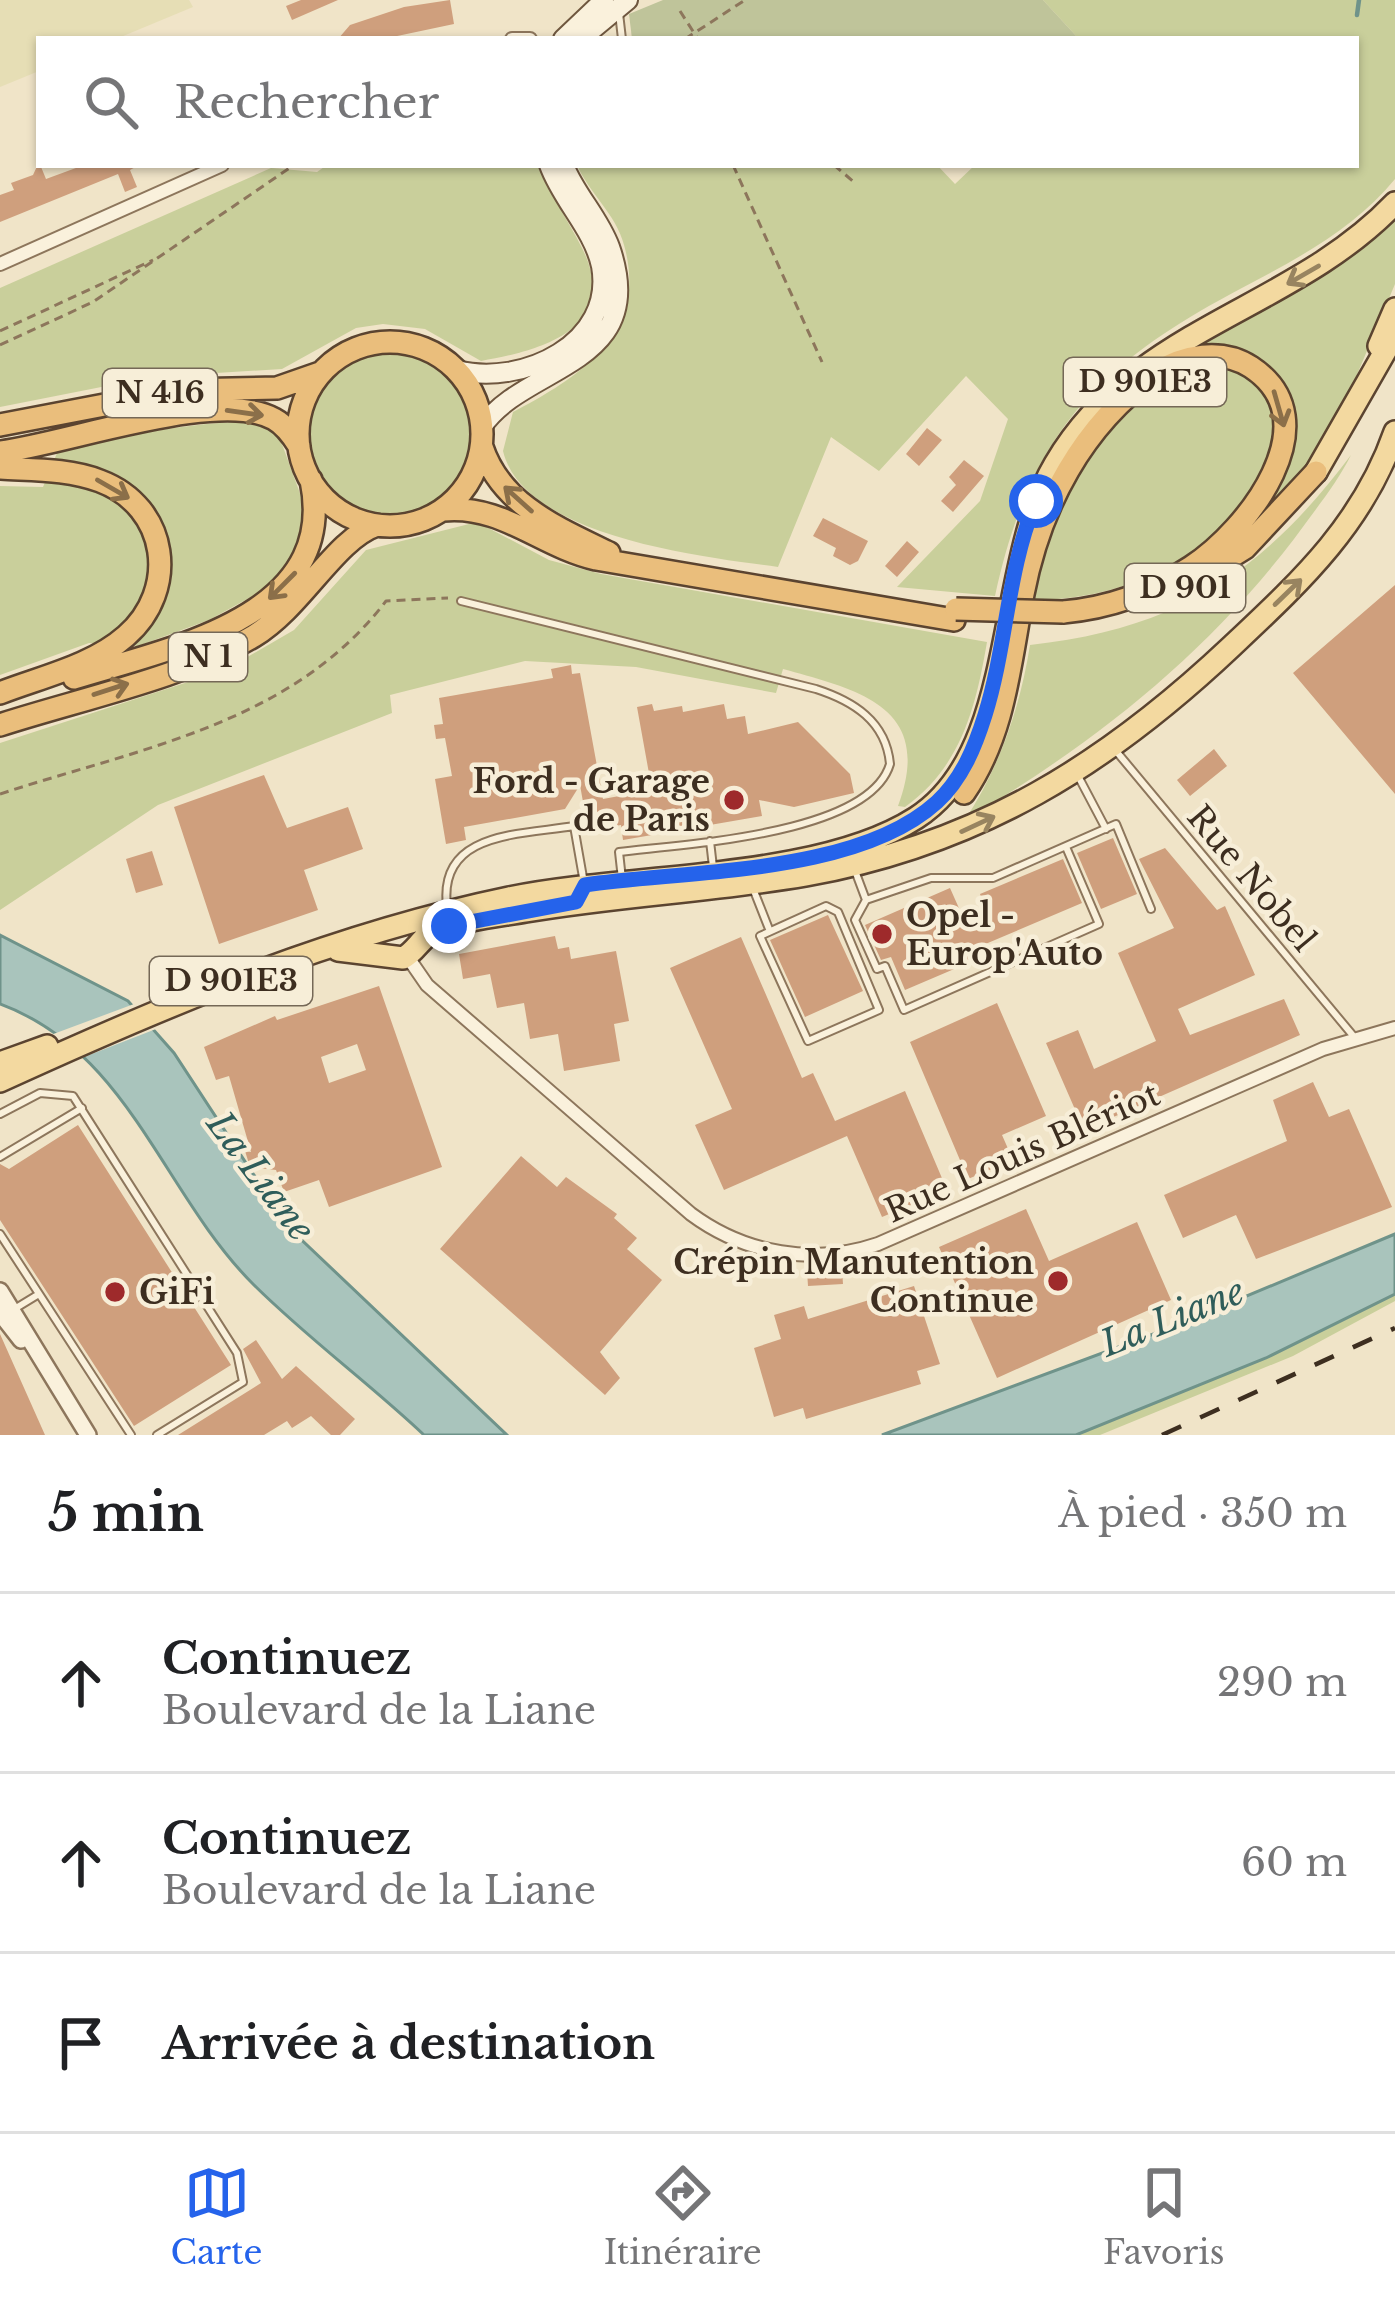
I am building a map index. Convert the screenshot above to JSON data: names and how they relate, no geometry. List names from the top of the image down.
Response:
{
  "streets": {
    "highway": [
      "D 901E3",
      "N 416",
      "D 901",
      "N 1"
    ],
    "street": ["Rue Louis Blériot"],
    "lane": ["Rue Nobel"]
  },
  "crossings": [
    ["D 901E3", "D 901"],
    ["D 901E3", "Rue Nobel"],
    ["D 901E3", "Rue Louis Blériot"],
    ["N 416", "D 901"],
    ["N 416", "N 1"],
    ["D 901", "N 1"],
    ["Rue Nobel", "Rue Louis Blériot"]
  ],
  "water": ["La Liane"],
  "places": [
    "Ford - Garage de Paris",
    "Opel - Europ'Auto",
    "Crépin Manutention Continue",
    "GiFi"
  ],
  "page": {
    "search": "Rechercher",
    "heading": ["5 min", "À pied · 350 m"],
    "list": [
      ["Continuez", "Boulevard de la Liane", "290 m"],
      ["Continuez", "Boulevard de la Liane", "60 m"],
      "Arrivée à destination"
    ],
    "nav": ["Carte", "Itinéraire", "Favoris"]
  }
}
